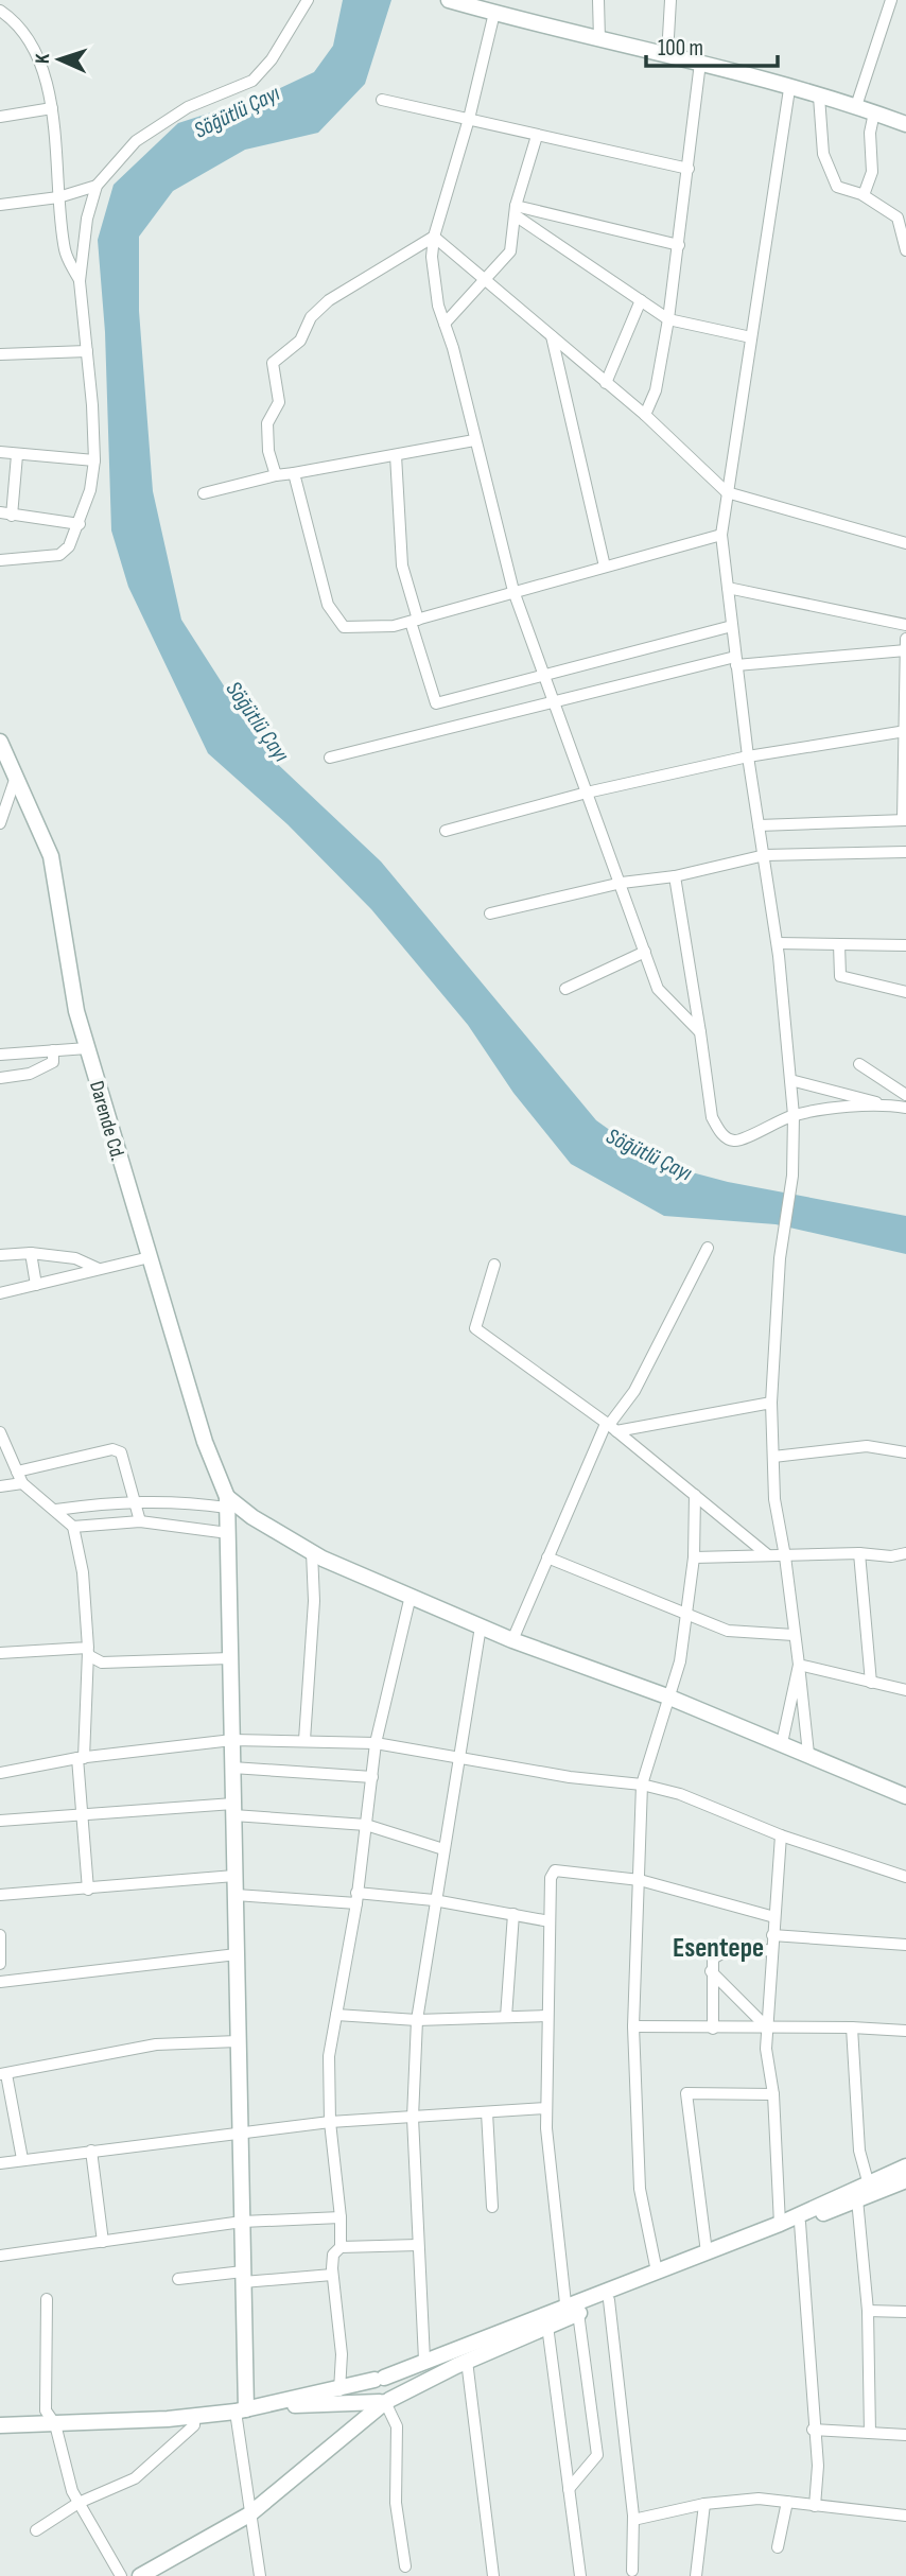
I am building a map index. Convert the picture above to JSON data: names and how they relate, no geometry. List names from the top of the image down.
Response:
{
  "streets": {
    "street": ["Darende Cd."]
  },
  "districts": ["Esentepe"],
  "water": ["Söğütlü Çayı"],
  "scale_bar": "100 m",
  "north": "left"
}
